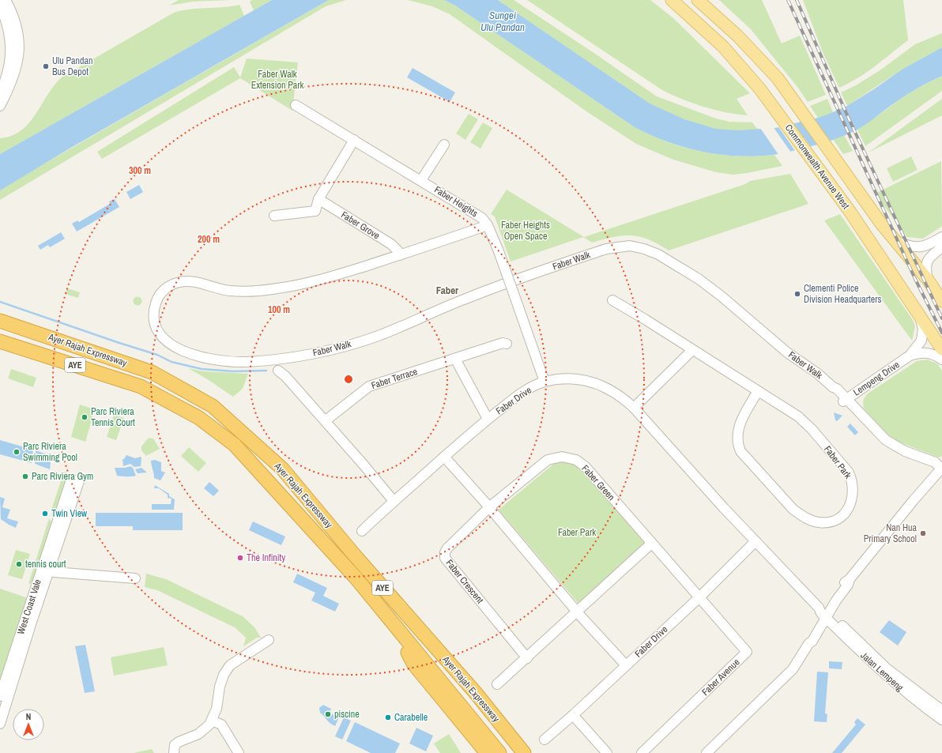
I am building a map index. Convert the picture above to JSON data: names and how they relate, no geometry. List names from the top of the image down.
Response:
{
  "streets": {
    "highway": ["Ayer Rajah Expressway", "AYE"],
    "main road": ["Commonwealth Avenue West"],
    "street": [
      "Faber Heights",
      "Faber Grove",
      "Faber Walk",
      "Faber Terrace",
      "Lempeng Drive",
      "Faber Drive",
      "Faber Park",
      "Faber Green",
      "Faber Crescent",
      "West Coast Vale",
      "Jalan Lempeng",
      "Faber Avenue"
    ]
  },
  "crossings": [
    ["Commonwealth Avenue West", "Lempeng Drive"],
    ["Faber Heights", "Faber Walk"],
    ["Faber Heights", "Faber Drive"],
    ["Faber Grove", "Faber Walk"],
    ["Faber Walk", "Lempeng Drive"],
    ["Faber Drive", "Faber Green"],
    ["Faber Drive", "Jalan Lempeng"],
    ["Faber Drive", "Faber Avenue"],
    ["Faber Green", "Faber Crescent"],
    ["Faber Green", "Faber Avenue"]
  ],
  "districts": ["Faber"],
  "water": ["Sungei Ulu Pandan"],
  "parks": ["Faber Walk Extension Park", "Faber Heights Open Space", "Faber Park"],
  "places": [
    "Ulu Pandan Bus Depot",
    "Clementi Police Division Headquarters",
    "Parc Riviera Tennis Court",
    "Parc Riviera Swimming Pool",
    "Parc Riviera Gym",
    "Twin View",
    "Nan Hua Primary School",
    "The Infinity",
    "tennis court",
    "piscine",
    "Carabelle"
  ],
  "north": "top",
  "rings": ["300 m", "200 m", "100 m"]
}
